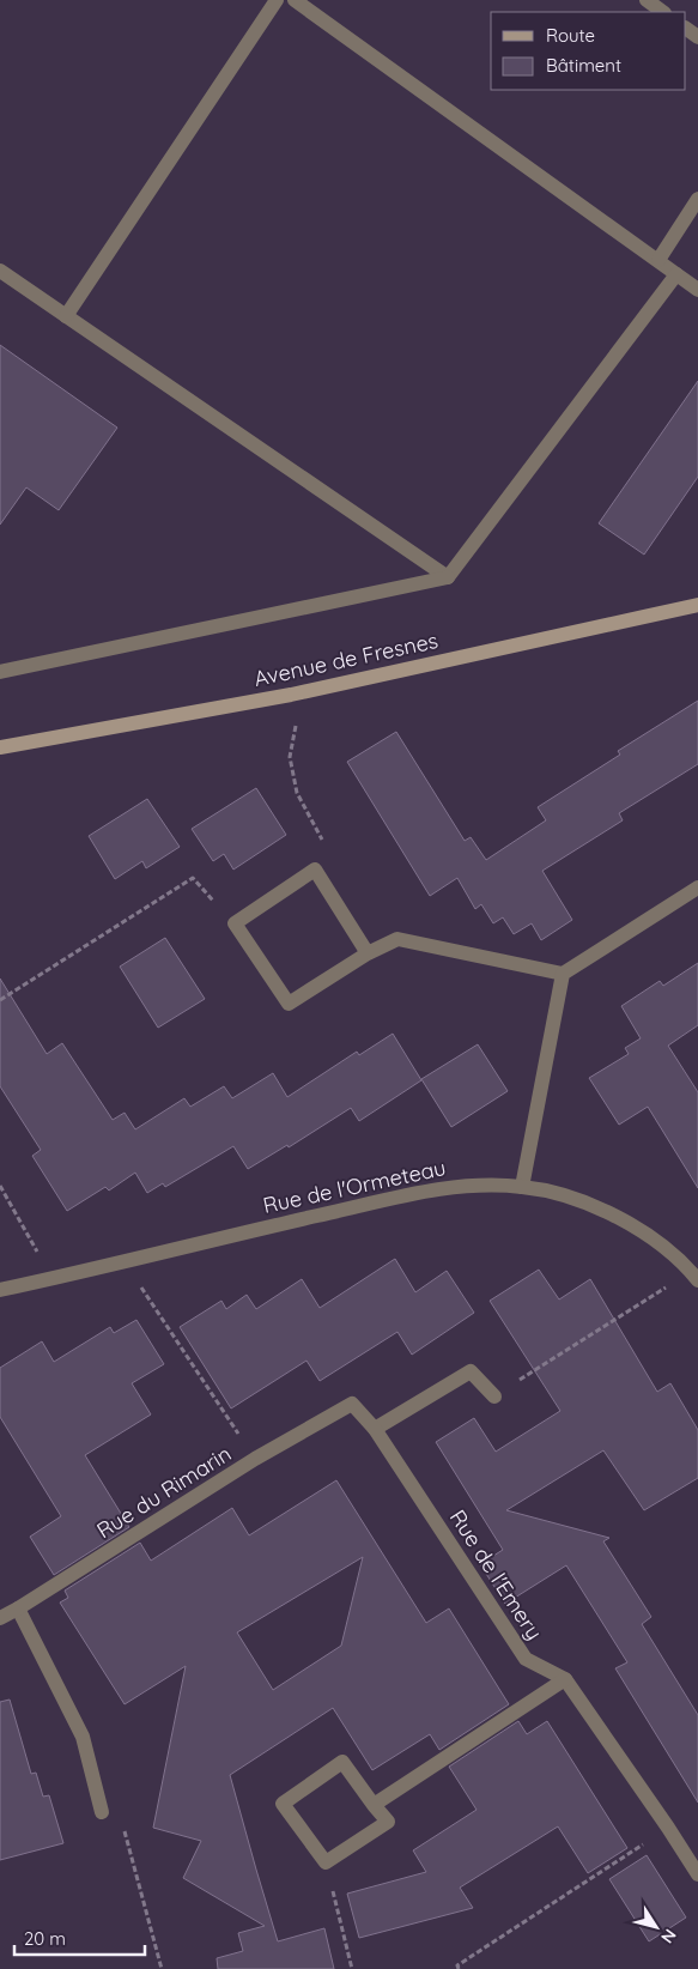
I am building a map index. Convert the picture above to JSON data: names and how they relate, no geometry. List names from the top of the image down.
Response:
{
  "streets": {
    "street": [
      "Avenue de Fresnes",
      "Rue de l'Ormeteau",
      "Rue du Rimarin",
      "Rue de l'Emery"
    ]
  },
  "crossings": [
    ["Rue du Rimarin", "Rue de l'Emery"]
  ],
  "legend": ["Route", "Bâtiment"],
  "scale_bar": "20 m",
  "north": "bottom right"
}
